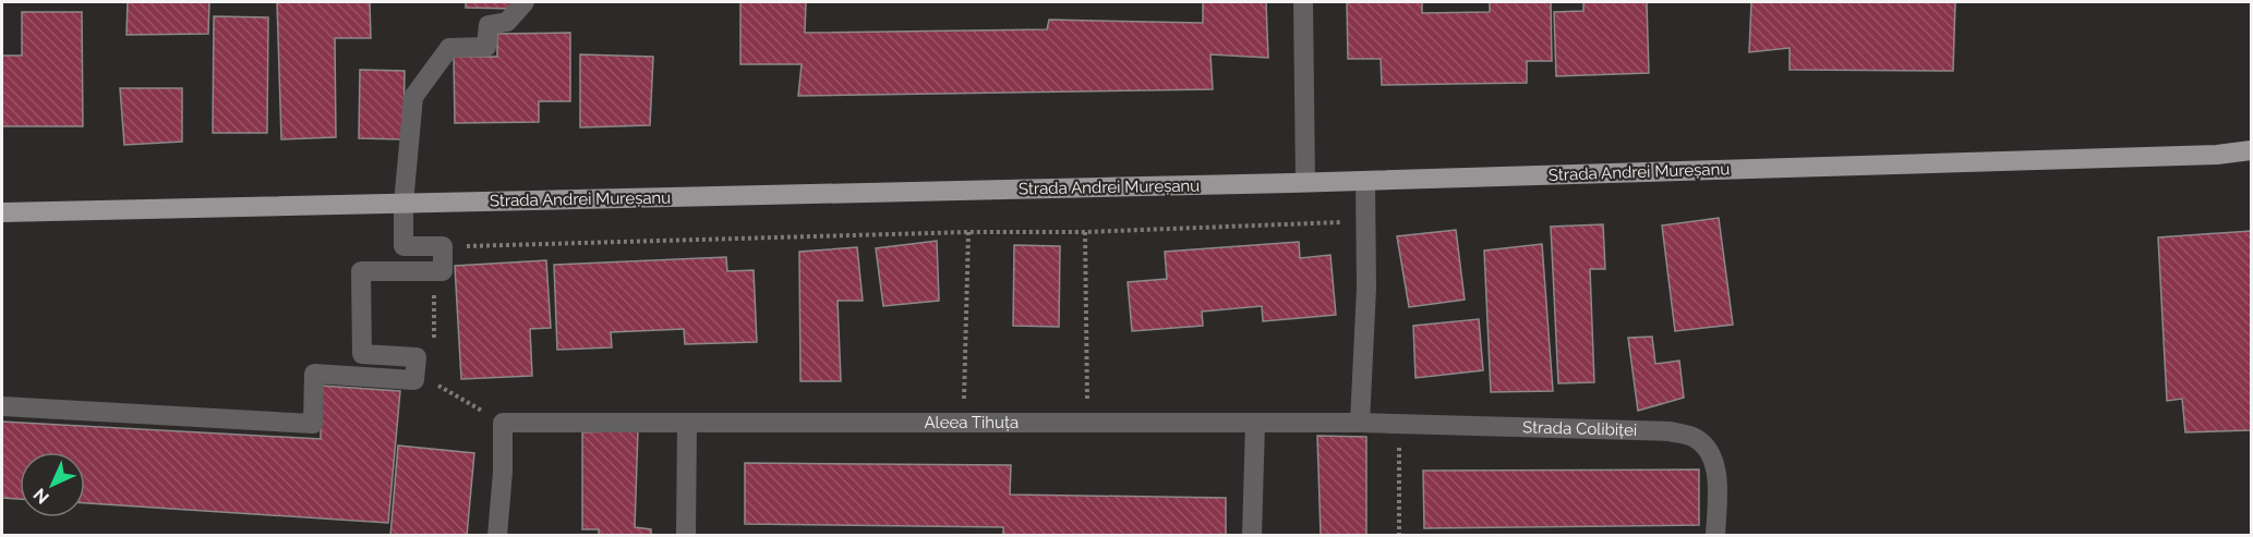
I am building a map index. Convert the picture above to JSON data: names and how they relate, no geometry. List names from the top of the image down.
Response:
{
  "streets": {
    "main road": ["Strada Andrei Mureșanu"],
    "street": ["Aleea Tihuța", "Strada Colibiței"]
  },
  "crossings": [
    ["Aleea Tihuța", "Strada Colibiței"]
  ],
  "north": "bottom left"
}
